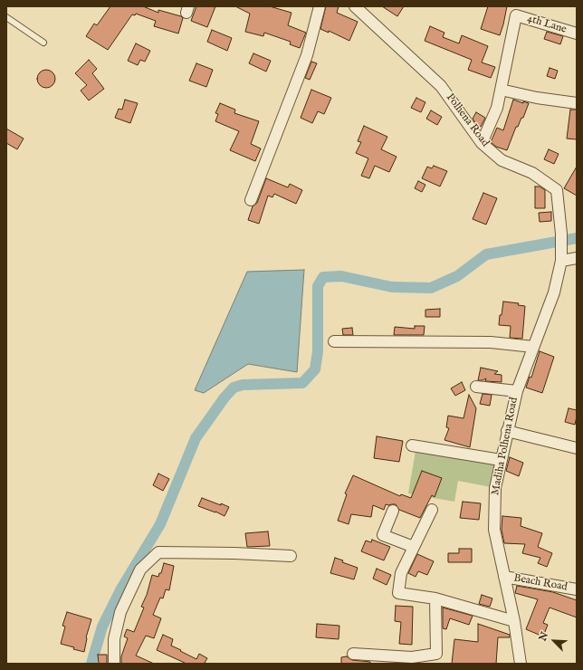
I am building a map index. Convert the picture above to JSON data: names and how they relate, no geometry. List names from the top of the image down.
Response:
{
  "streets": {
    "street": [
      "4th Lane",
      "Polhena Road",
      "Madiha Polhena Road",
      "Beach Road"
    ]
  },
  "crossings": [
    ["Polhena Road", "Madiha Polhena Road"],
    ["Madiha Polhena Road", "Beach Road"]
  ],
  "north": "top left"
}
